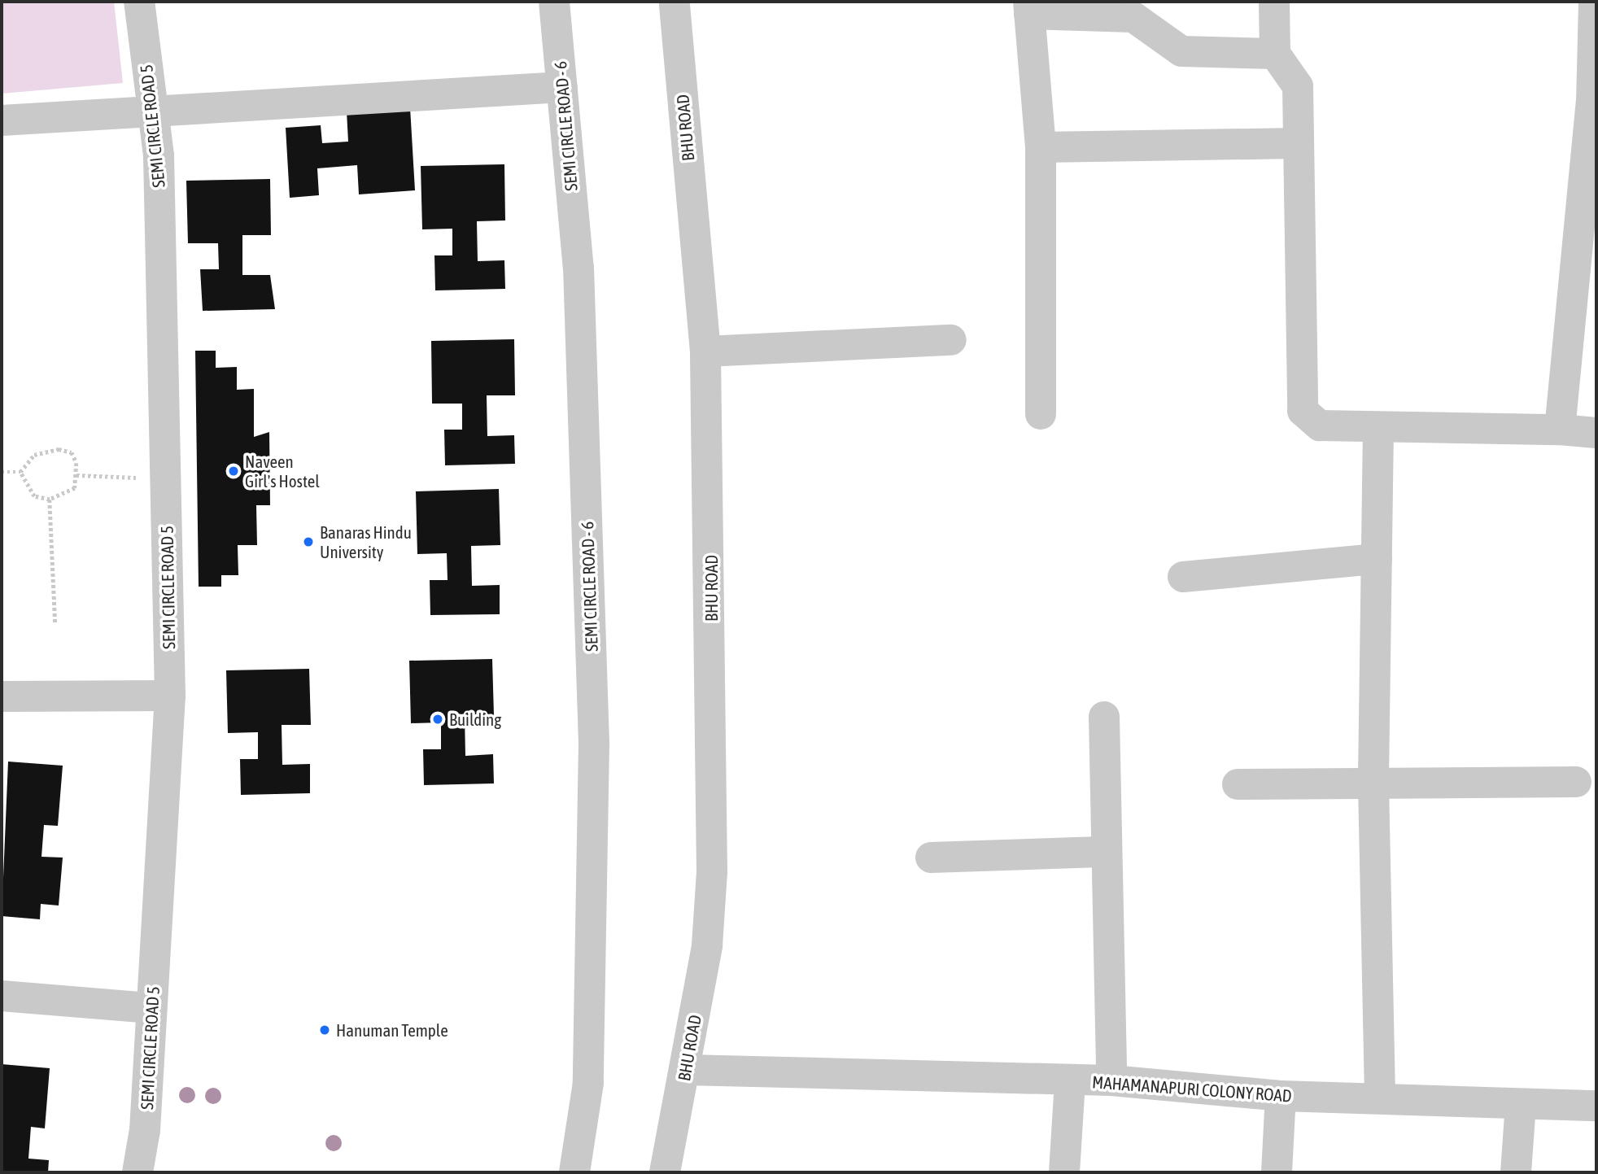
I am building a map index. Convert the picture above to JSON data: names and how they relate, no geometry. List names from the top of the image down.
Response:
{
  "streets": {
    "street": [
      "SEMI CIRCLE ROAD 5",
      "SEMI CIRCLE ROAD - 6",
      "BHU ROAD",
      "MAHAMANAPURI COLONY ROAD"
    ]
  },
  "crossings": [
    ["BHU ROAD", "MAHAMANAPURI COLONY ROAD"]
  ],
  "places": [
    "Naveen Girl's Hostel",
    "Banaras Hindu University",
    "Building",
    "Hanuman Temple"
  ]
}
